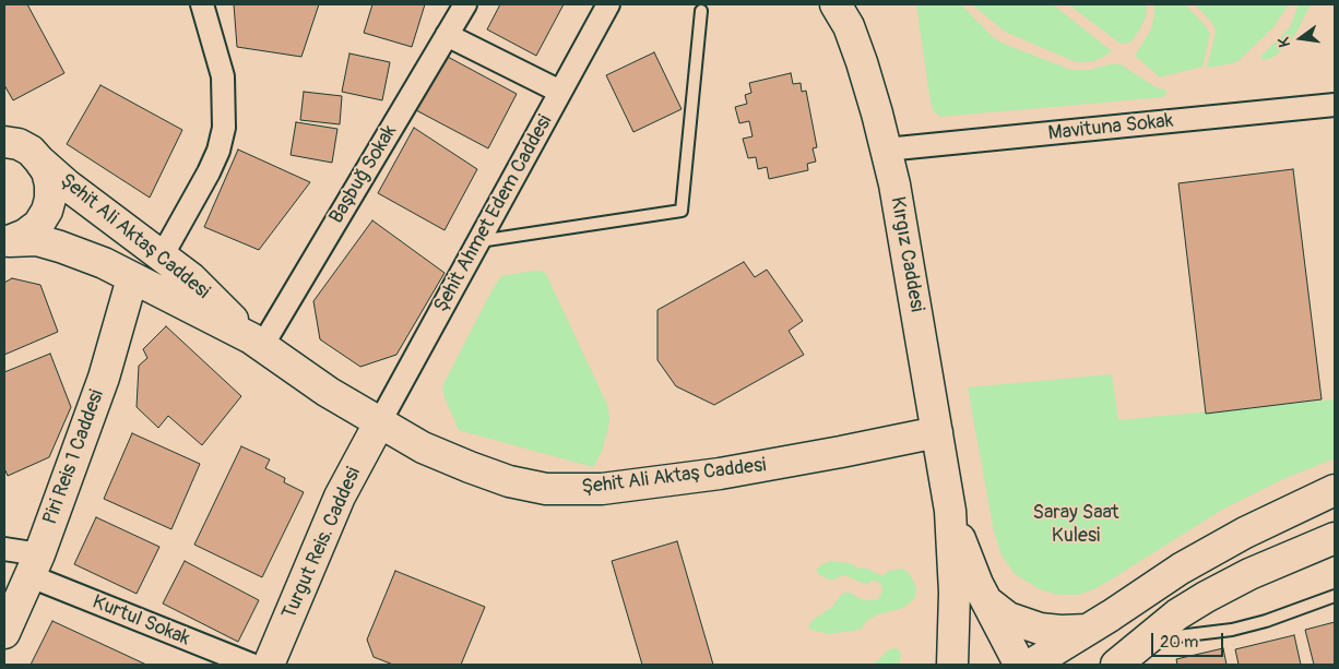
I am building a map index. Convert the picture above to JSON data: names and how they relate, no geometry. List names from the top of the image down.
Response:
{
  "streets": {
    "street": [
      "Mavituna Sokak",
      "Başbuğ Sokak",
      "Şehit Ahmet Edem Caddesi",
      "Şehit Ali Aktaş Caddesi",
      "Kırgız Caddesi",
      "Piri Reis 1 Caddesi",
      "Turgut Reis. Caddesi",
      "Kurtul Sokak"
    ]
  },
  "crossings": [
    ["Mavituna Sokak", "Kırgız Caddesi"],
    ["Başbuğ Sokak", "Şehit Ali Aktaş Caddesi"],
    ["Şehit Ahmet Edem Caddesi", "Şehit Ali Aktaş Caddesi"],
    ["Şehit Ahmet Edem Caddesi", "Turgut Reis. Caddesi"],
    ["Şehit Ali Aktaş Caddesi", "Kırgız Caddesi"],
    ["Şehit Ali Aktaş Caddesi", "Piri Reis 1 Caddesi"],
    ["Şehit Ali Aktaş Caddesi", "Turgut Reis. Caddesi"],
    ["Piri Reis 1 Caddesi", "Kurtul Sokak"]
  ],
  "parks": ["Saray Saat Kulesi"],
  "scale_bar": "20 m",
  "north": "left"
}
